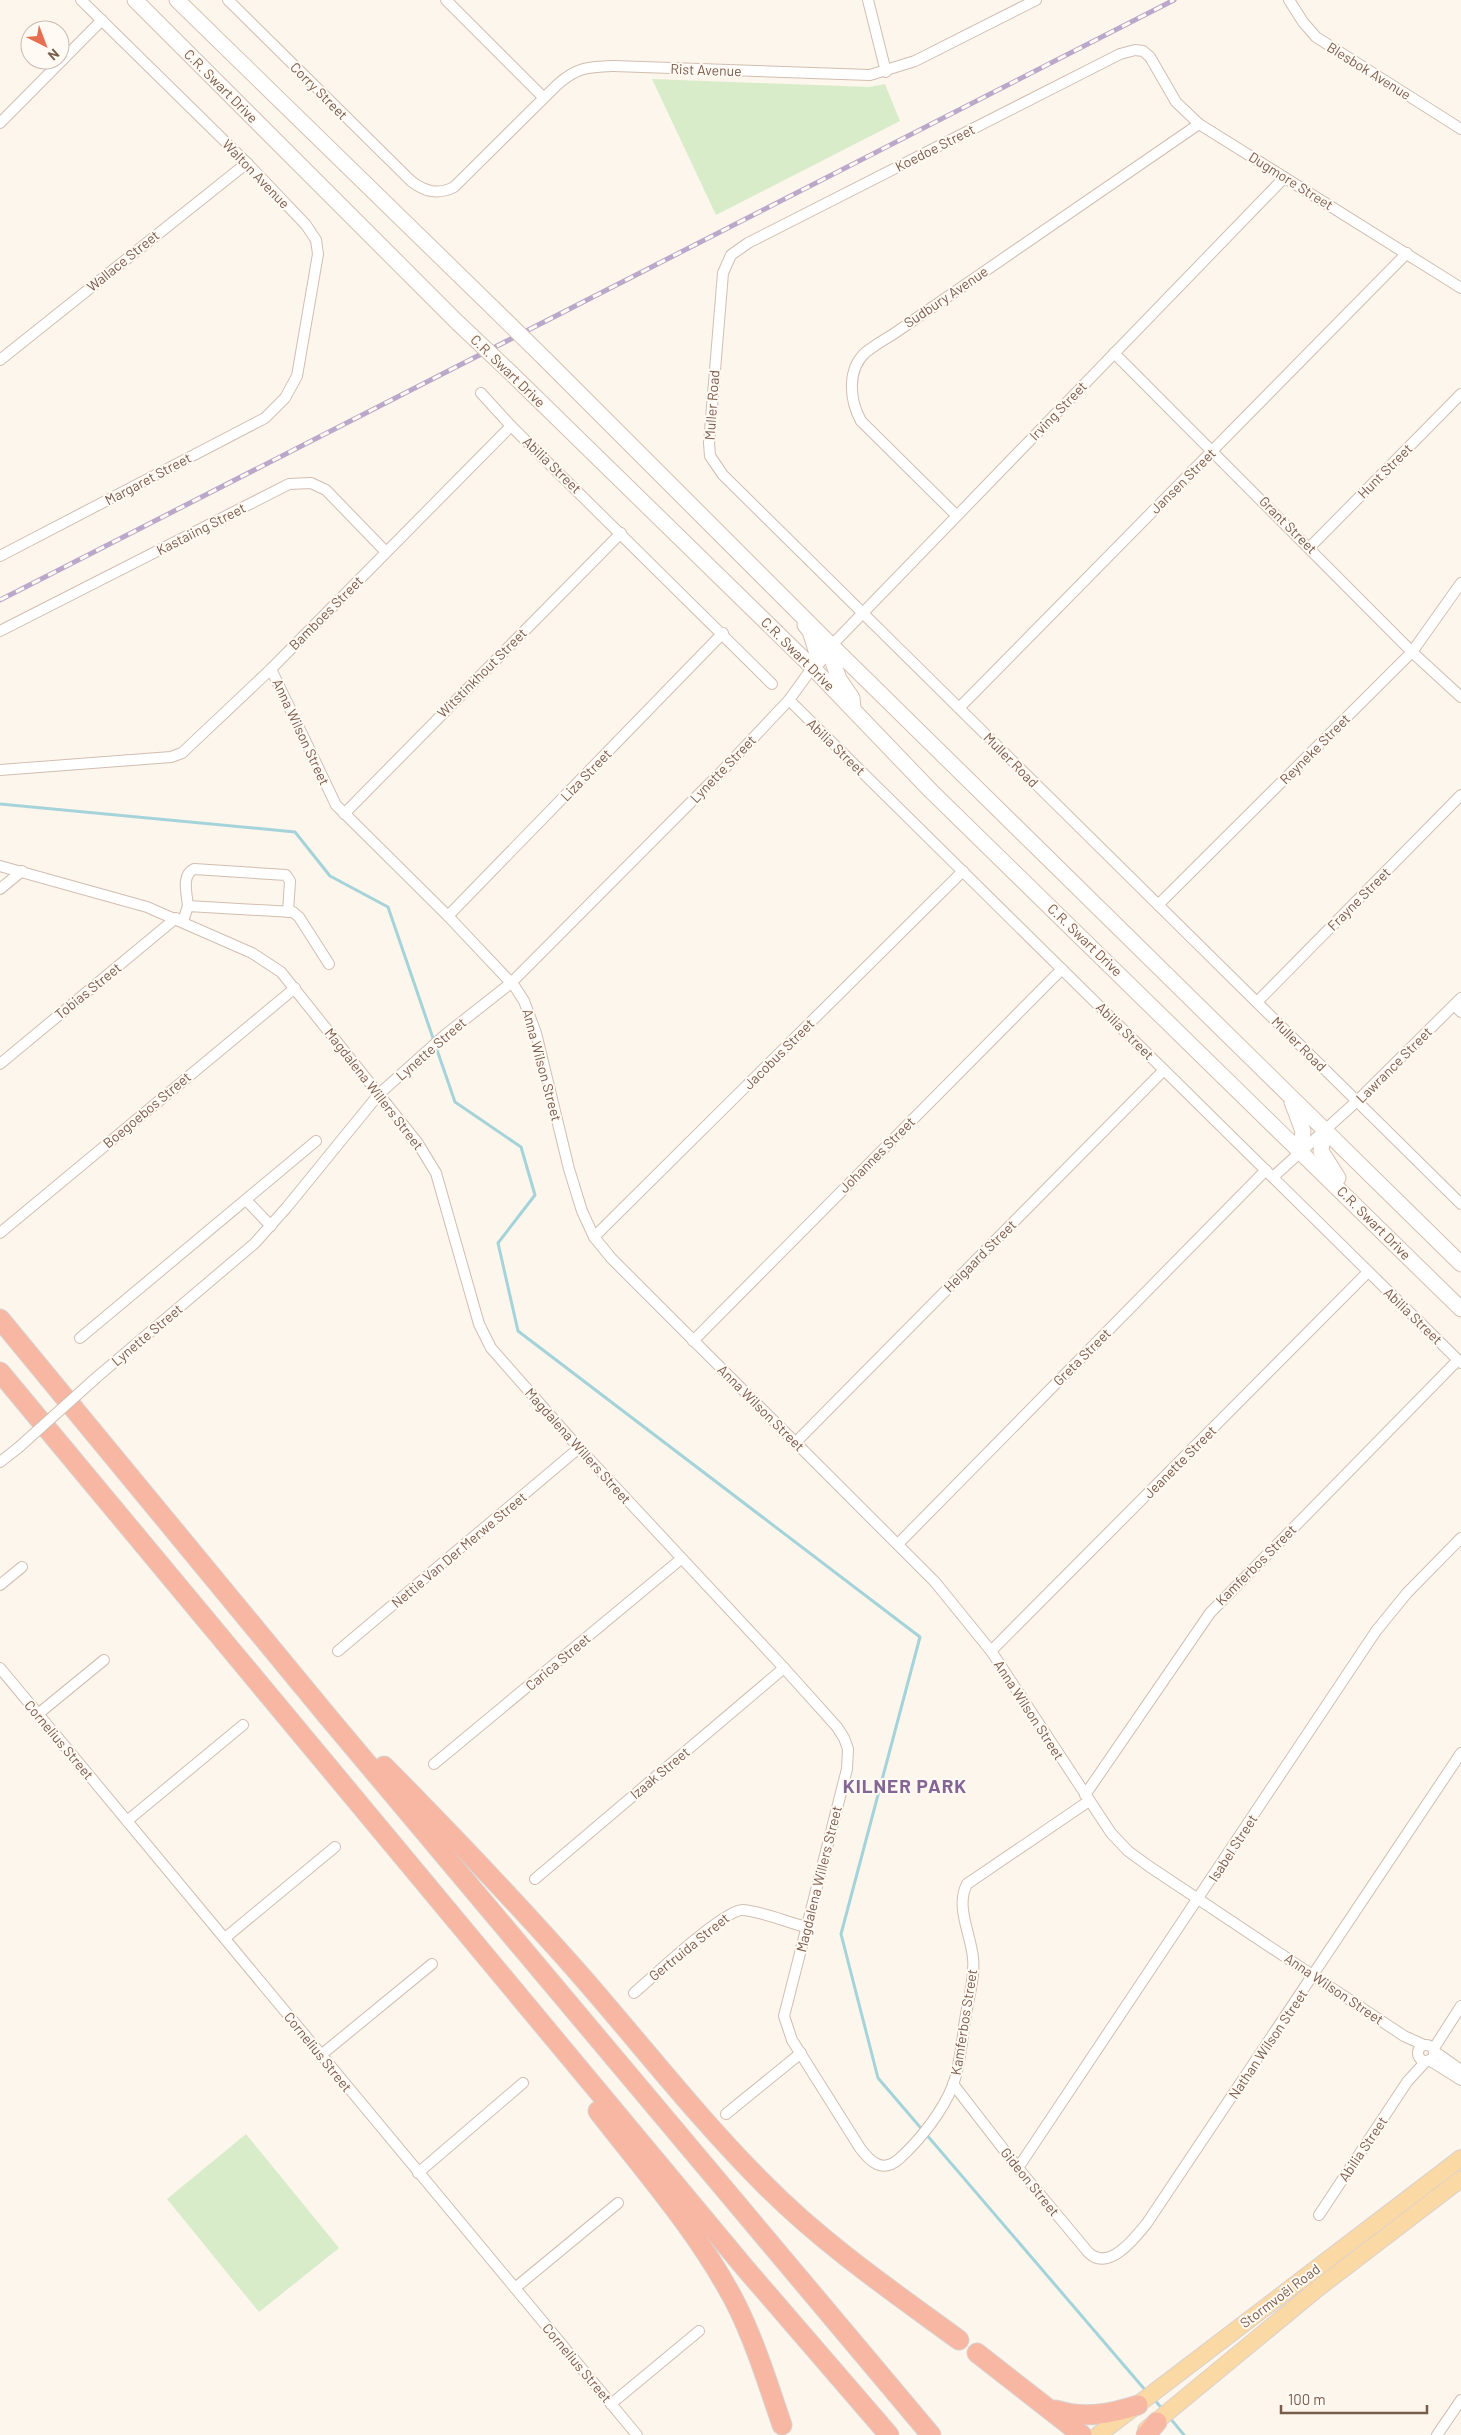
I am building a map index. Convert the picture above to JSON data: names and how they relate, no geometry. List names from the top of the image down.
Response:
{
  "streets": {
    "main road": ["C.R. Swart Drive", "Stormvoël Road"],
    "street": [
      "Rist Avenue",
      "Blesbok Avenue",
      "Corry Street",
      "Koedoe Street",
      "Walton Avenue",
      "Dugmore Street",
      "Wallace Street",
      "Sudbury Avenue",
      "Muller Road",
      "Irving Street",
      "Abilia Street",
      "Hunt Street",
      "Margaret Street",
      "Jansen Street",
      "Grant Street",
      "Kastaiing Street",
      "Bamboes Street",
      "Witstinkhout Street",
      "Anna Wilson Street",
      "Reyneke Street",
      "Lynette Street",
      "Liza Street",
      "Frayne Street",
      "Tobias Street",
      "Jacobus Street",
      "Lawrance Street",
      "Magdalena Willers Street",
      "Boegoebos Street",
      "Johannes Street",
      "Helgaard Street",
      "Greta Street",
      "Jeanette Street",
      "Nettie Van Der Merwe Street",
      "Kamferbos Street",
      "Carica Street",
      "Cornelius Street",
      "Izaak Street",
      "Isabel Street",
      "Gertruida Street",
      "Nathan Wilson Street",
      "Gideon Street"
    ]
  },
  "crossings": [
    ["Rist Avenue", "Corry Street"],
    ["C.R. Swart Drive", "Irving Street"],
    ["C.R. Swart Drive", "Lynette Street"],
    ["C.R. Swart Drive", "Lawrance Street"],
    ["C.R. Swart Drive", "Greta Street"],
    ["Koedoe Street", "Dugmore Street"],
    ["Koedoe Street", "Muller Road"],
    ["Walton Avenue", "Wallace Street"],
    ["Walton Avenue", "Margaret Street"],
    ["Dugmore Street", "Sudbury Avenue"],
    ["Dugmore Street", "Irving Street"],
    ["Dugmore Street", "Jansen Street"],
    ["Sudbury Avenue", "Irving Street"],
    ["Muller Road", "Irving Street"],
    ["Muller Road", "Jansen Street"],
    ["Muller Road", "Reyneke Street"],
    ["Muller Road", "Frayne Street"],
    ["Muller Road", "Lawrance Street"],
    ["Irving Street", "Grant Street"],
    ["Irving Street", "Lynette Street"],
    ["Abilia Street", "Bamboes Street"],
    ["Abilia Street", "Witstinkhout Street"],
    ["Abilia Street", "Anna Wilson Street"],
    ["Abilia Street", "Lynette Street"],
    ["Abilia Street", "Liza Street"],
    ["Abilia Street", "Jacobus Street"],
    ["Abilia Street", "Johannes Street"],
    ["Abilia Street", "Helgaard Street"],
    ["Abilia Street", "Greta Street"],
    ["Abilia Street", "Jeanette Street"],
    ["Abilia Street", "Kamferbos Street"],
    ["Hunt Street", "Grant Street"],
    ["Jansen Street", "Grant Street"],
    ["Grant Street", "Reyneke Street"],
    ["Kastaiing Street", "Bamboes Street"],
    ["Bamboes Street", "Anna Wilson Street"],
    ["Witstinkhout Street", "Anna Wilson Street"],
    ["Anna Wilson Street", "Lynette Street"],
    ["Anna Wilson Street", "Liza Street"],
    ["Anna Wilson Street", "Jacobus Street"],
    ["Anna Wilson Street", "Johannes Street"],
    ["Anna Wilson Street", "Helgaard Street"],
    ["Anna Wilson Street", "Greta Street"],
    ["Anna Wilson Street", "Jeanette Street"],
    ["Anna Wilson Street", "Kamferbos Street"],
    ["Anna Wilson Street", "Isabel Street"],
    ["Anna Wilson Street", "Nathan Wilson Street"],
    ["Lynette Street", "Magdalena Willers Street"],
    ["Tobias Street", "Magdalena Willers Street"],
    ["Lawrance Street", "Greta Street"],
    ["Magdalena Willers Street", "Boegoebos Street"],
    ["Magdalena Willers Street", "Nettie Van Der Merwe Street"],
    ["Magdalena Willers Street", "Kamferbos Street"],
    ["Magdalena Willers Street", "Carica Street"],
    ["Magdalena Willers Street", "Izaak Street"],
    ["Magdalena Willers Street", "Gertruida Street"],
    ["Kamferbos Street", "Gideon Street"],
    ["Isabel Street", "Gideon Street"],
    ["Nathan Wilson Street", "Gideon Street"]
  ],
  "districts": ["KILNER PARK"],
  "scale_bar": "100 m",
  "north": "bottom right"
}
